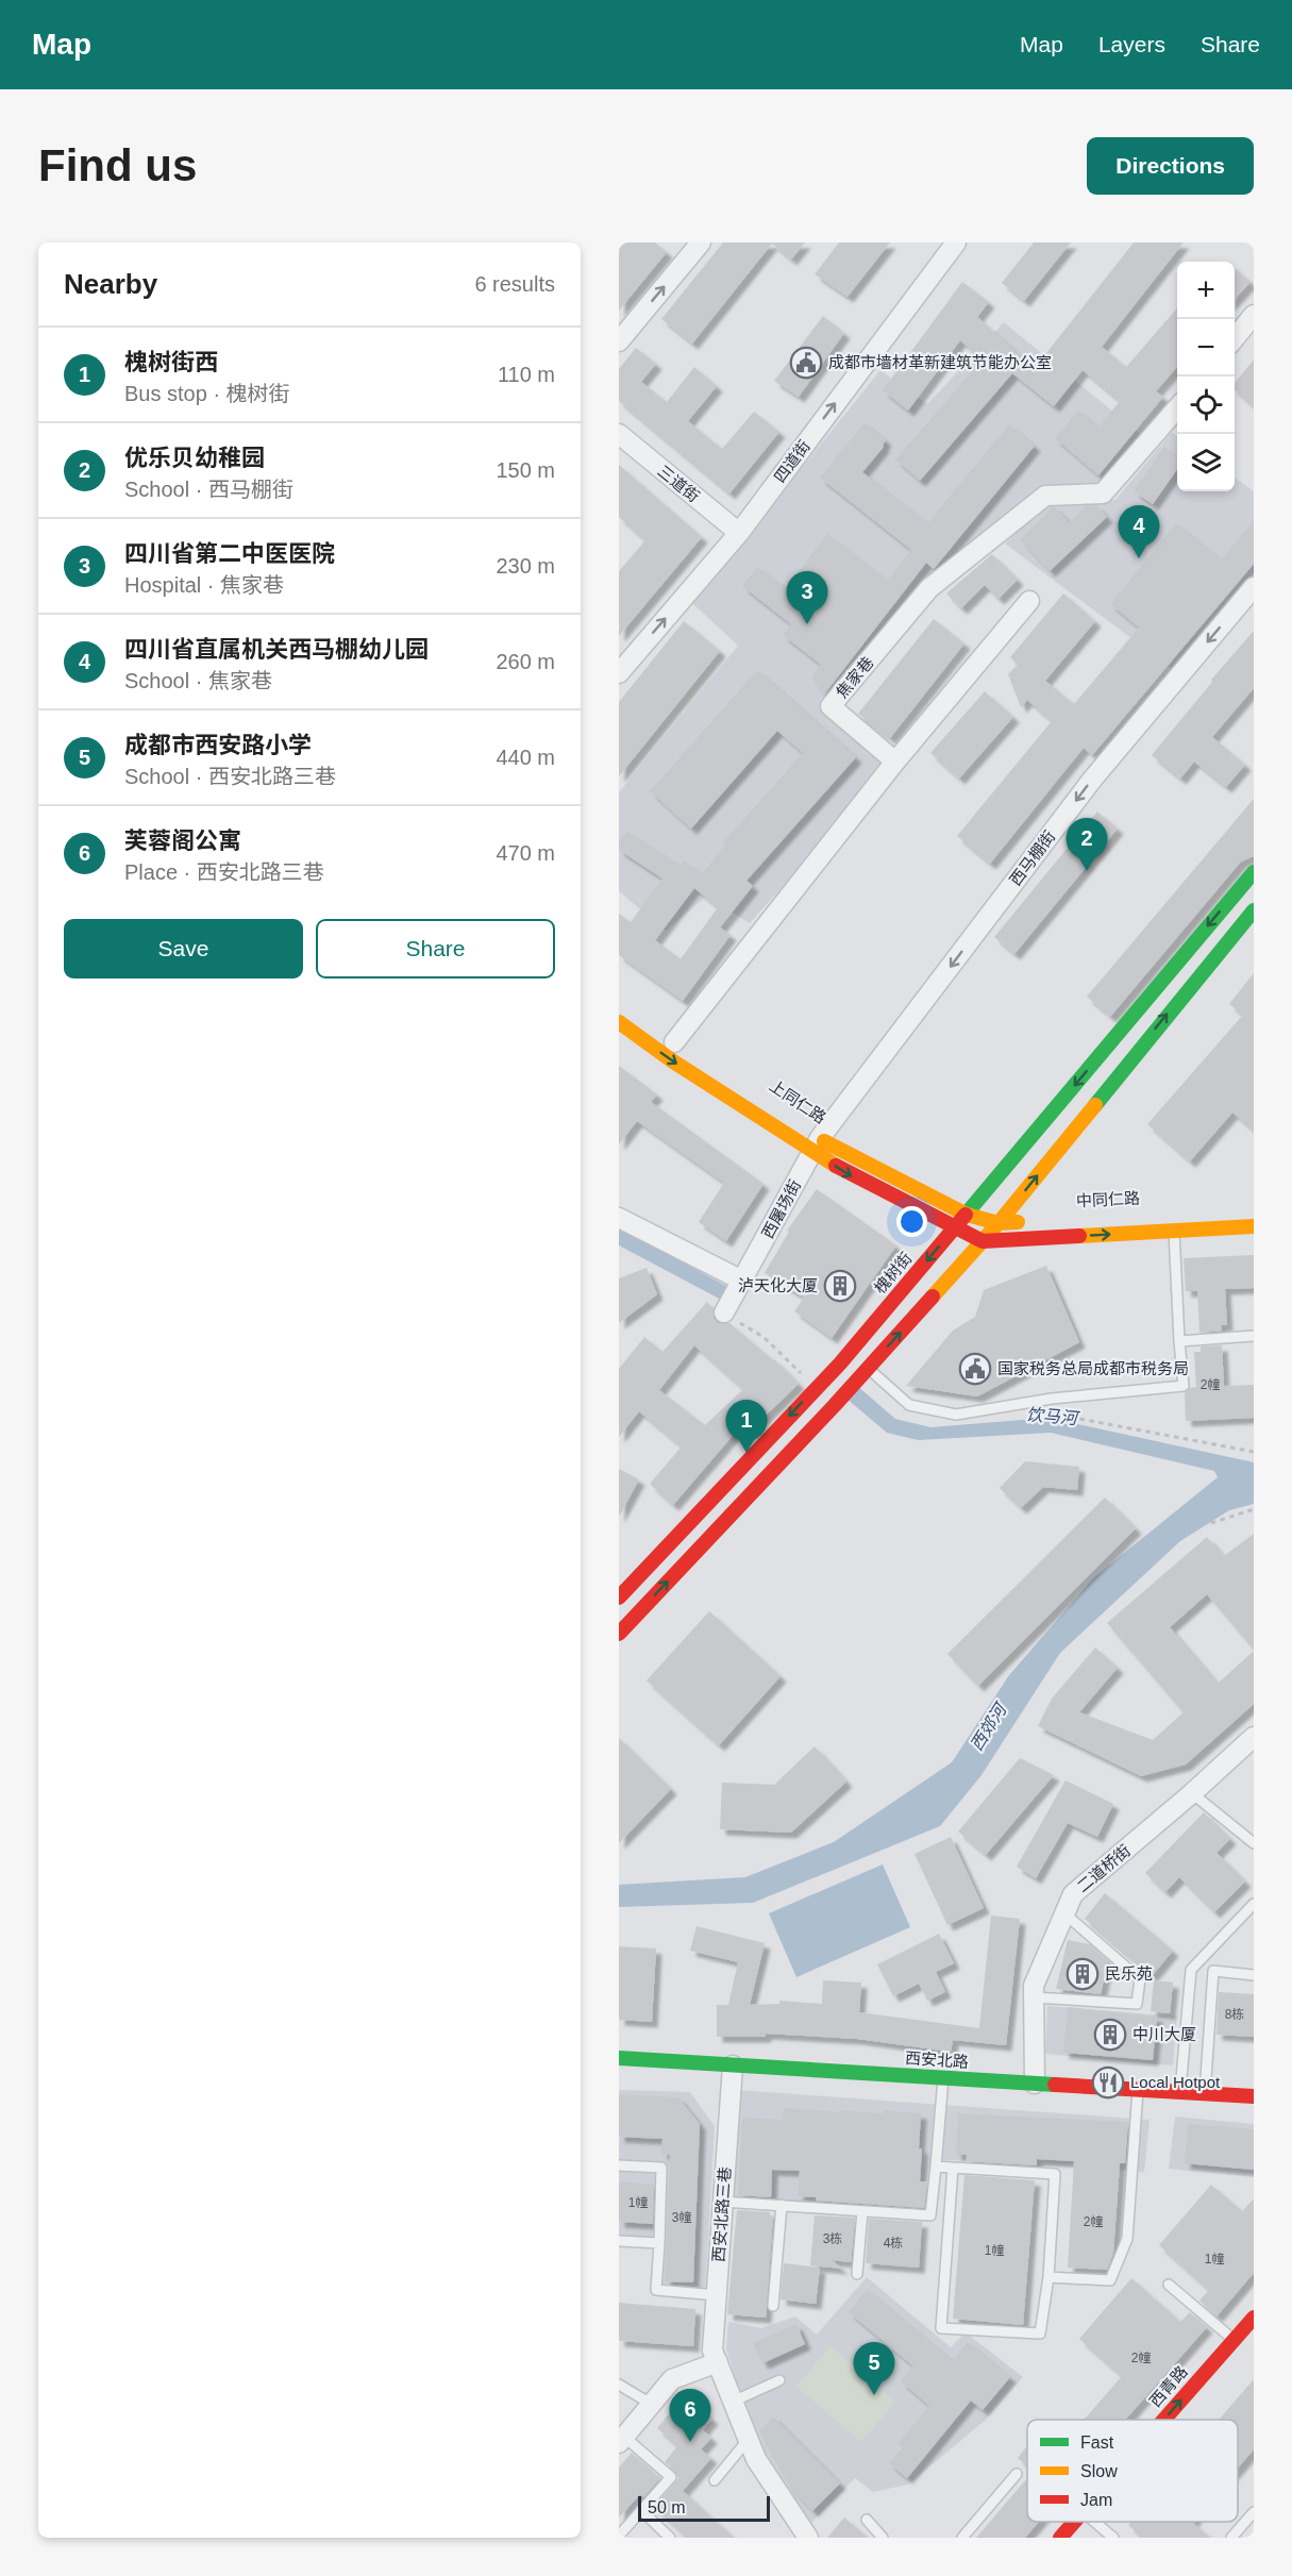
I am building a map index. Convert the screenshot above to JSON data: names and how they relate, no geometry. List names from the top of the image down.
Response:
{
  "streets": {
    "main road": [
      "上同仁路",
      "槐树街",
      "西安北路",
      "西青路"
    ],
    "street": [
      "四道街",
      "三道街",
      "焦家巷",
      "西马棚街",
      "西屠场街",
      "二道桥街",
      "西安北路三巷"
    ]
  },
  "crossings": [
    ["四道街", "三道街"],
    ["西马棚街", "上同仁路"],
    ["西马棚街", "西屠场街"],
    ["上同仁路", "西屠场街"],
    ["上同仁路", "槐树街"],
    ["二道桥街", "西安北路"],
    ["西安北路", "西安北路三巷"]
  ],
  "one_way": ["四道街", "西青路"],
  "water": ["饮马河", "西郊河"],
  "places": {
    "public building": ["成都市墙材革新建筑节能办公室", "国家税务总局成都市税务局"],
    "building": ["泸天化大厦", "民乐苑", "中川大厦"],
    "restaurant": ["Local Hotpot"]
  },
  "house_numbers": [
    "2幢",
    "8栋",
    "1幢",
    "3幢",
    "2幢",
    "3栋",
    "4栋",
    "1幢",
    "1幢",
    "2幢"
  ],
  "legend": ["Fast", "Slow", "Jam"],
  "scale_bar": "50 m",
  "page": {
    "header": "Map",
    "nav": ["Map", "Layers", "Share"],
    "buttons": [
      "Directions",
      ["Save", "Share"]
    ],
    "title": "Find us",
    "heading": ["Nearby", "6 results"],
    "map_buttons": ["+", "−"],
    "list": [
      {
        "mark": "1",
        "name": "槐树街西",
        "note": "Bus stop · 槐树街",
        "value": "110 m"
      },
      {
        "mark": "2",
        "name": "优乐贝幼稚园",
        "note": "School · 西马棚街",
        "value": "150 m"
      },
      {
        "mark": "3",
        "name": "四川省第二中医医院",
        "note": "Hospital · 焦家巷",
        "value": "230 m"
      },
      {
        "mark": "4",
        "name": "四川省直属机关西马棚幼儿园",
        "note": "School · 焦家巷",
        "value": "260 m"
      },
      {
        "mark": "5",
        "name": "成都市西安路小学",
        "note": "School · 西安北路三巷",
        "value": "440 m"
      },
      {
        "mark": "6",
        "name": "芙蓉阁公寓",
        "note": "Place · 西安北路三巷",
        "value": "470 m"
      }
    ],
    "pins": [
      "4",
      "3",
      "2",
      "1",
      "5",
      "6"
    ],
    "scale": "50 m"
  }
}
